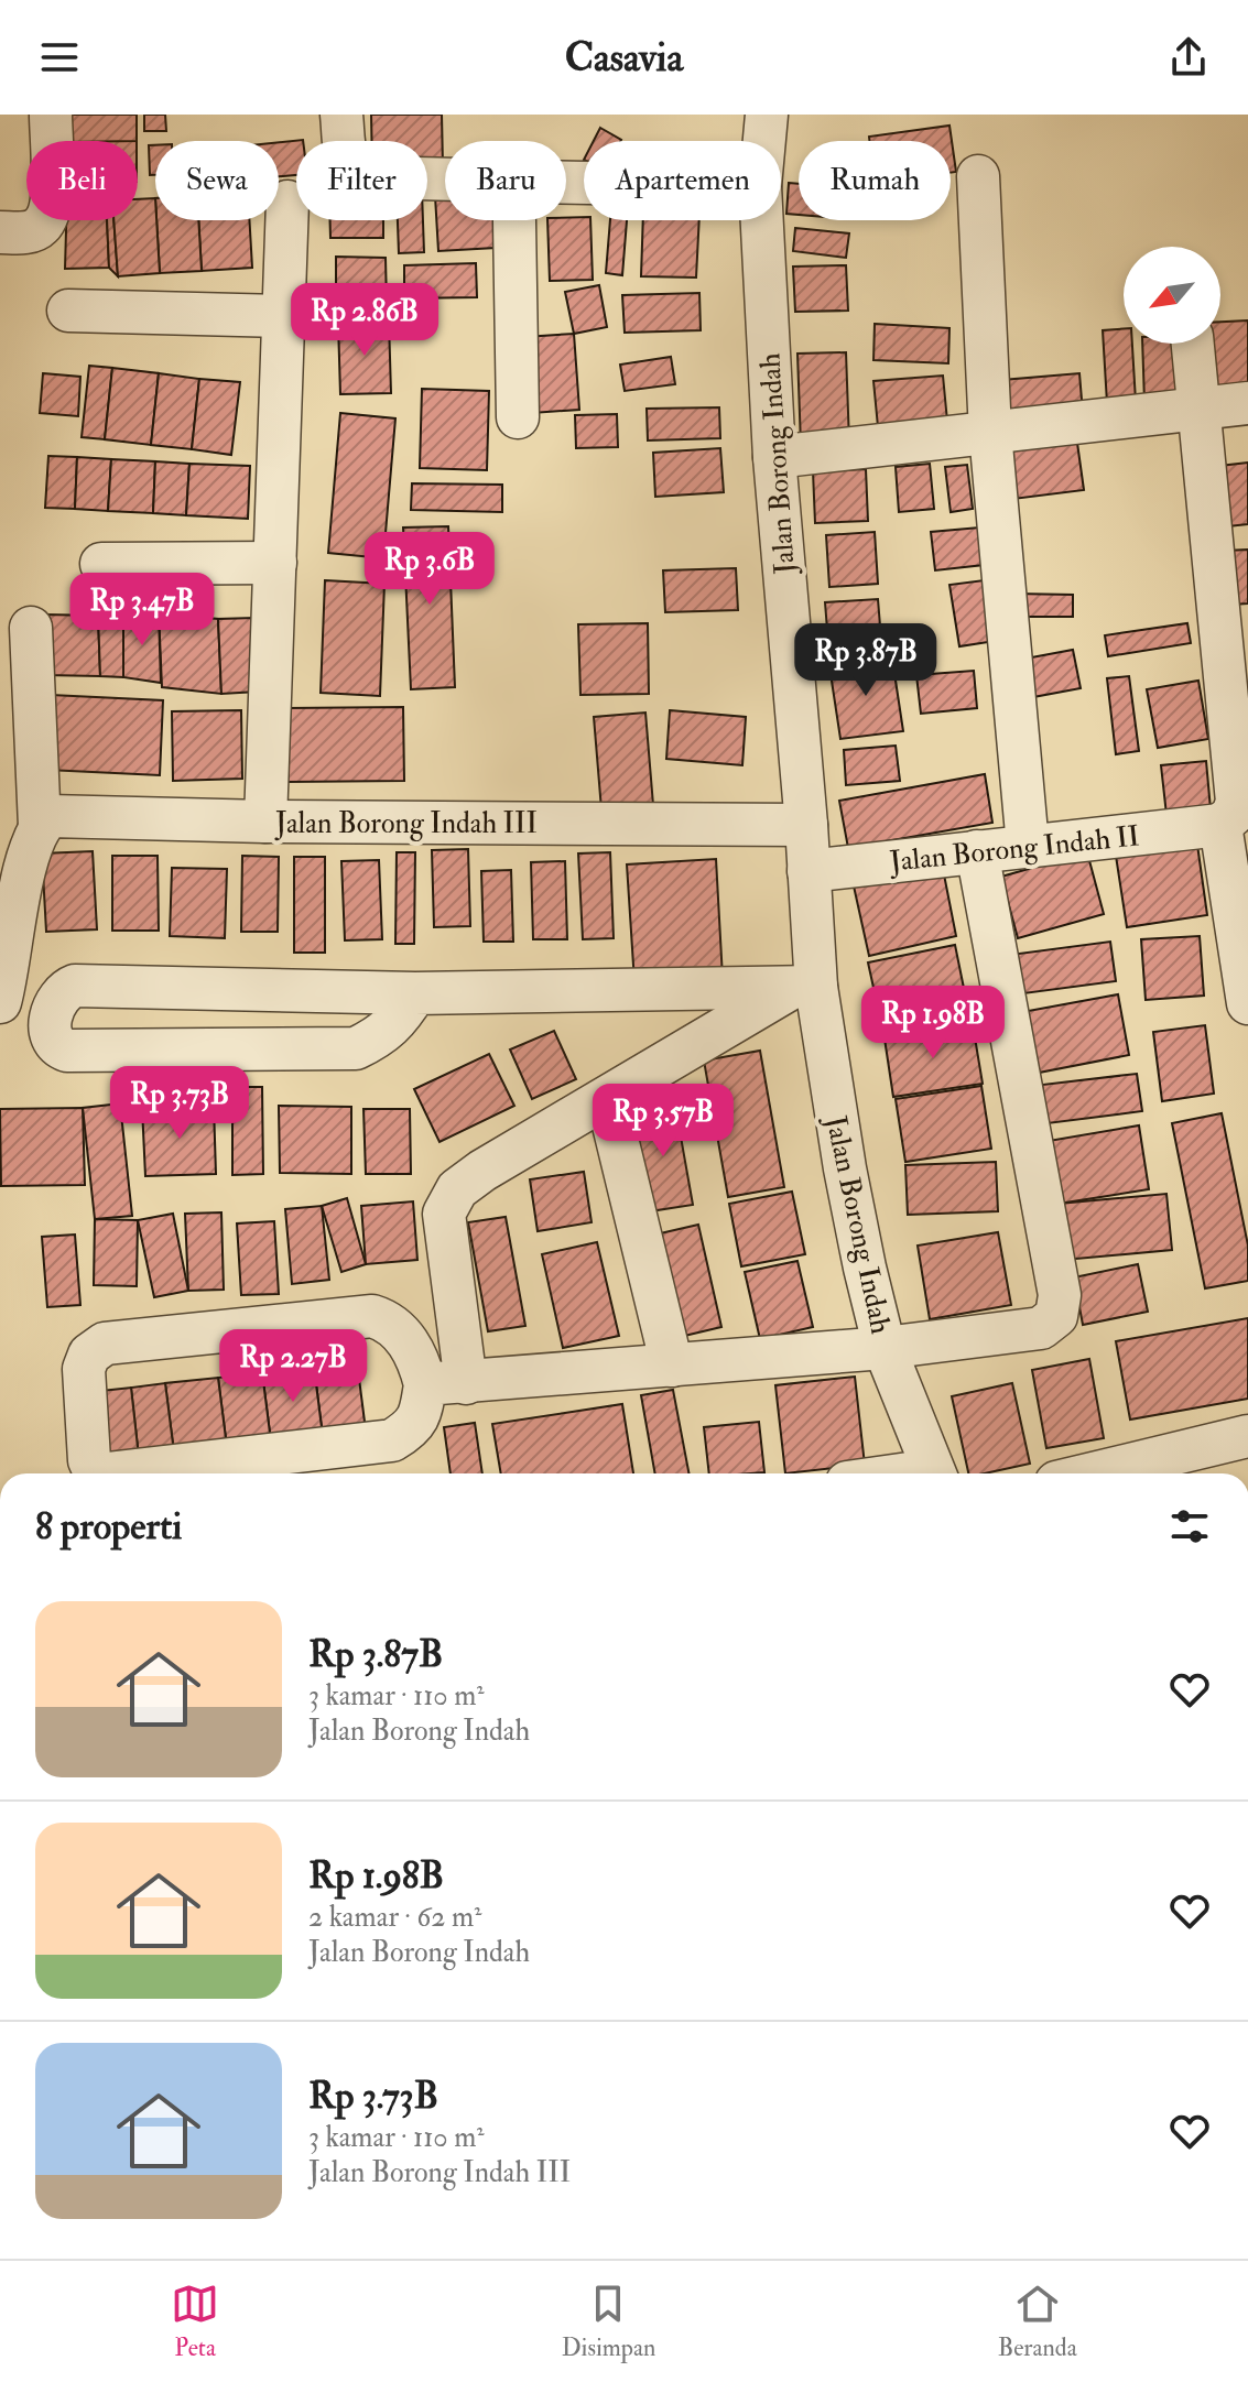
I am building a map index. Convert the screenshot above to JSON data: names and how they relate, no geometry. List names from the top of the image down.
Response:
{
  "streets": {
    "street": ["Jalan Borong Indah", "Jalan Borong Indah III", "Jalan Borong Indah II"]
  },
  "crossings": [
    ["Jalan Borong Indah", "Jalan Borong Indah III"],
    ["Jalan Borong Indah", "Jalan Borong Indah II"]
  ],
  "north": "bottom left",
  "page": {
    "header": "Casavia",
    "chip": [
      "Beli",
      "Sewa",
      "Filter",
      "Baru",
      "Apartemen",
      "Rumah"
    ],
    "price": [
      "Rp 2.86B",
      "Rp 3.6B",
      "Rp 3.47B",
      "Rp 3.87B",
      "Rp 1.98B",
      "Rp 3.73B",
      "Rp 3.57B",
      "Rp 2.27B"
    ],
    "heading": "8 properti",
    "list": [
      {
        "name": "Rp 3.87B",
        "note": "3 kamar · 110 m² · Jalan Borong Indah"
      },
      {
        "name": "Rp 1.98B",
        "note": "2 kamar · 62 m² · Jalan Borong Indah"
      },
      {
        "name": "Rp 3.73B",
        "note": "3 kamar · 110 m² · Jalan Borong Indah III"
      }
    ],
    "tabs": ["Peta", "Disimpan", "Beranda"]
  }
}
